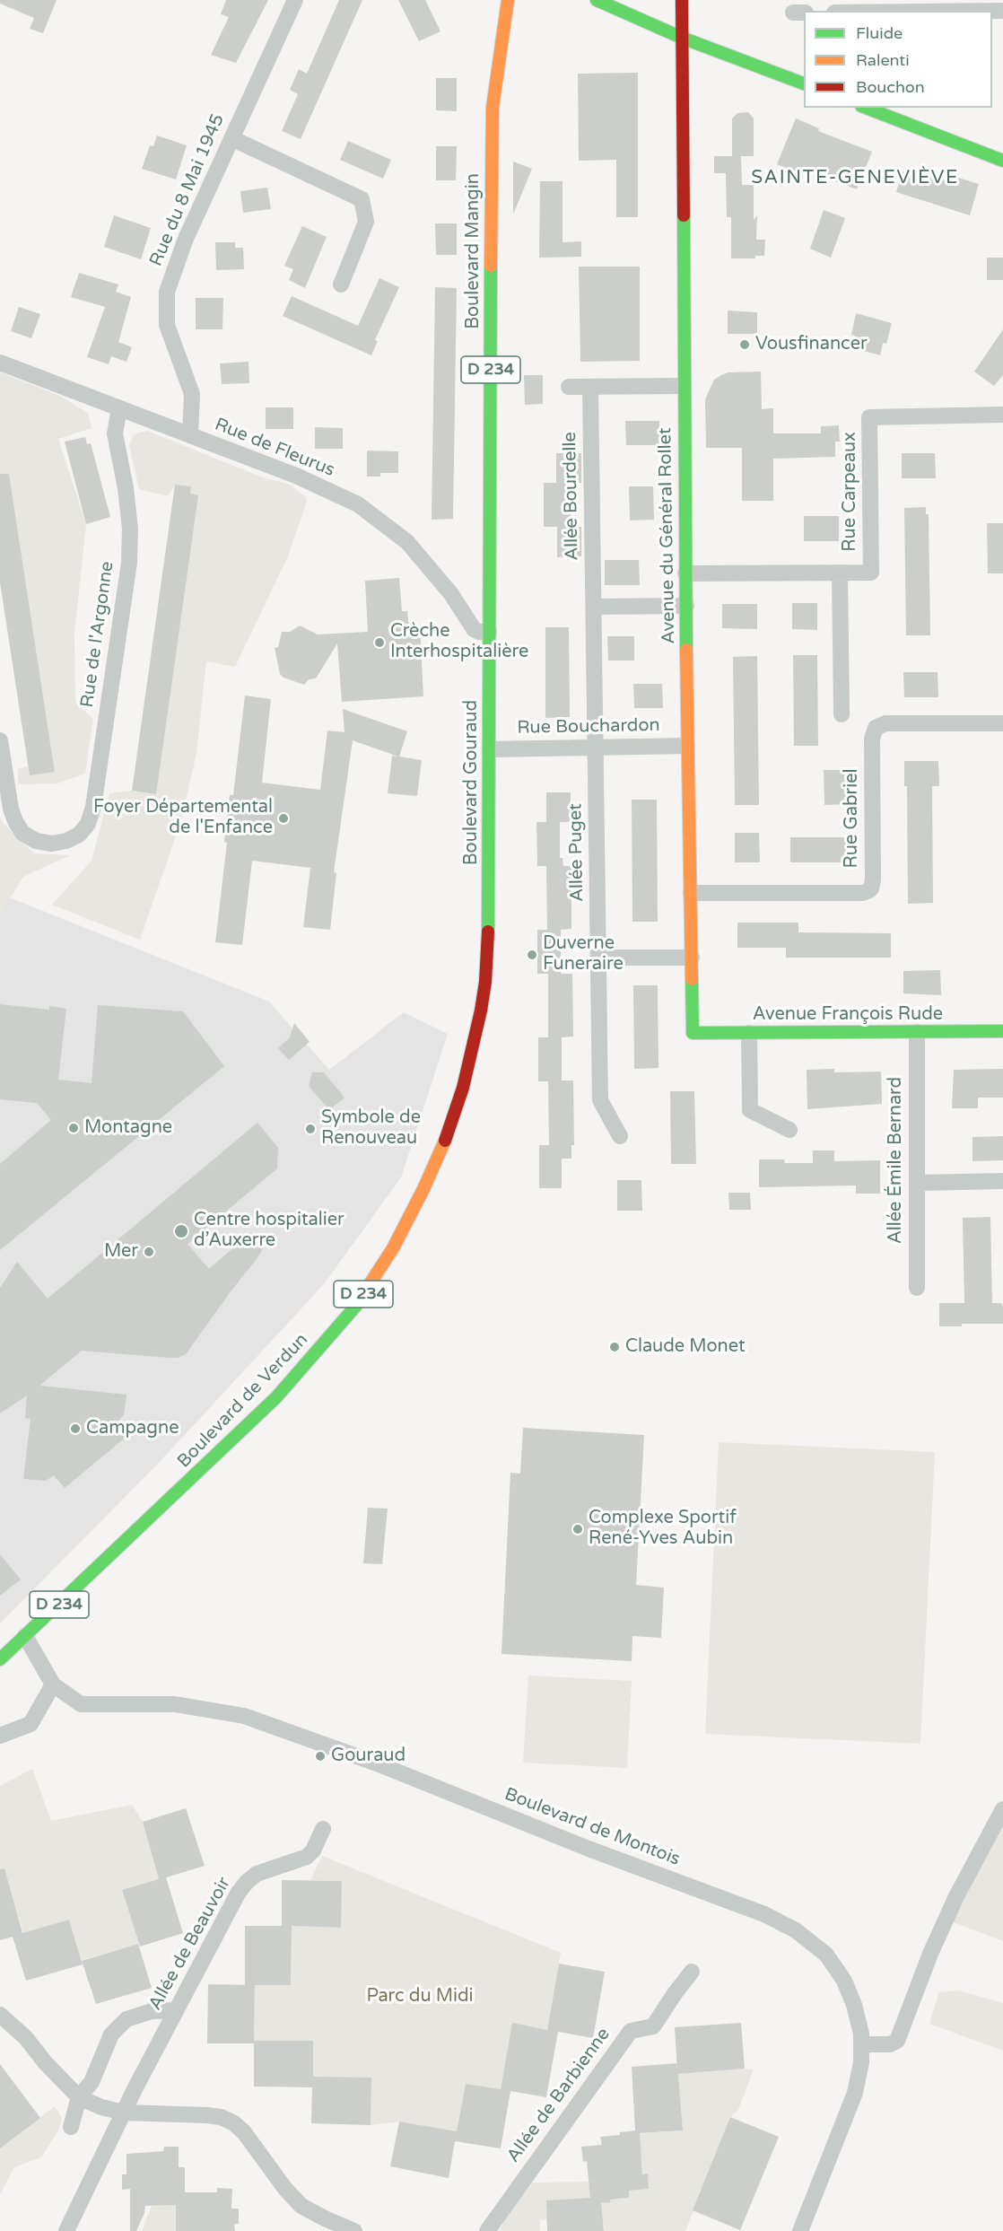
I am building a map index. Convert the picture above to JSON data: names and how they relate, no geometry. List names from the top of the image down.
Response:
{
  "streets": {
    "main road": [
      "Boulevard Mangin",
      "D 234",
      "Avenue du Général Rollet",
      "Boulevard Gouraud",
      "Avenue François Rude",
      "Boulevard de Verdun"
    ],
    "street": [
      "Rue du 8 Mai 1945",
      "Rue de Fleurus",
      "Rue Carpeaux",
      "Allée Bourdelle",
      "Rue de l'Argonne",
      "Rue Bouchardon",
      "Rue Gabriel",
      "Allée Puget",
      "Allée Émile Bernard",
      "Boulevard de Montois",
      "Allée de Beauvoir",
      "Allée de Barbienne"
    ]
  },
  "crossings": [
    ["Rue du 8 Mai 1945", "Rue de Fleurus"],
    ["Boulevard Mangin", "Rue de Fleurus"],
    ["Boulevard Mangin", "Boulevard Gouraud"],
    ["Rue de Fleurus", "Rue de l'Argonne"],
    ["Rue de Fleurus", "Boulevard Gouraud"],
    ["Rue Carpeaux", "Avenue du Général Rollet"],
    ["Allée Bourdelle", "Rue Bouchardon"],
    ["Allée Bourdelle", "Allée Puget"],
    ["Avenue du Général Rollet", "Rue Bouchardon"],
    ["Avenue du Général Rollet", "Rue Gabriel"],
    ["Avenue du Général Rollet", "Avenue François Rude"],
    ["Rue Bouchardon", "Boulevard Gouraud"],
    ["Rue Bouchardon", "Allée Puget"],
    ["Boulevard Gouraud", "Boulevard de Verdun"],
    ["Avenue François Rude", "Allée Émile Bernard"],
    ["Boulevard de Verdun", "Boulevard de Montois"]
  ],
  "districts": ["SAINTE-GENEVIÈVE"],
  "parks": ["Parc du Midi"],
  "places": [
    "Vousfinancer",
    "Crèche Interhospitalière",
    "Foyer Départemental de l'Enfance",
    "Duverne Funeraire",
    "Montagne",
    "Symbole de Renouveau",
    "Centre hospitalier d’Auxerre",
    "Mer",
    "Claude Monet",
    "Campagne",
    "Complexe Sportif René-Yves Aubin",
    "Gouraud"
  ],
  "legend": ["Fluide", "Ralenti", "Bouchon"]
}
